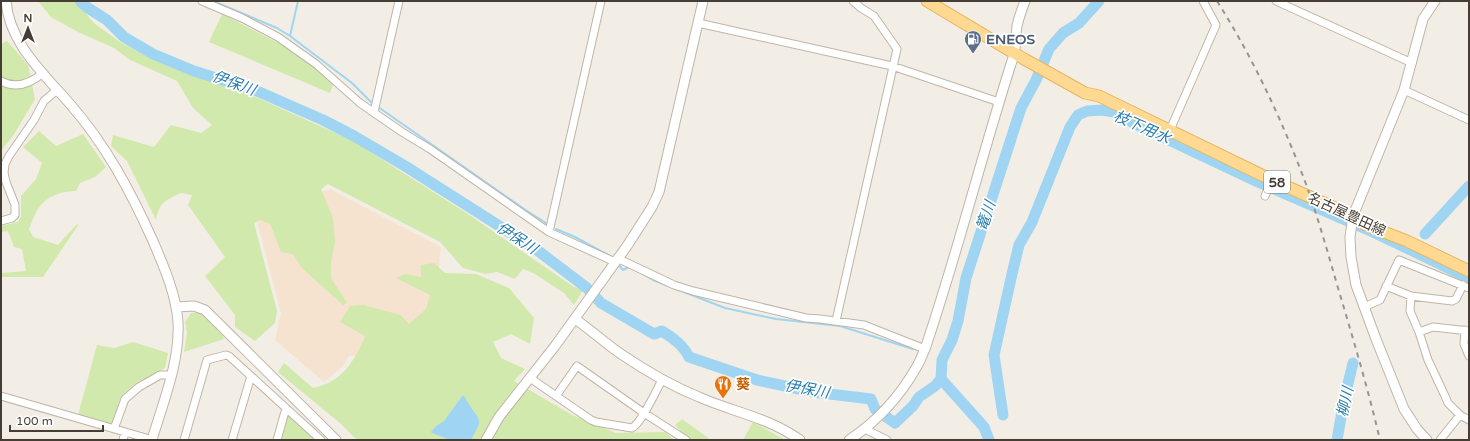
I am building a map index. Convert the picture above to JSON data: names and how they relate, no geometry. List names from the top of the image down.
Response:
{
  "streets": {
    "main road": ["58", "名古屋豊田線"]
  },
  "water": [
    "伊保川",
    "枝下用水",
    "篭川",
    "柳川"
  ],
  "places": {
    "fuel station": ["ENEOS"],
    "restaurant": ["葵"]
  },
  "scale_bar": "100 m",
  "north": "top"
}
